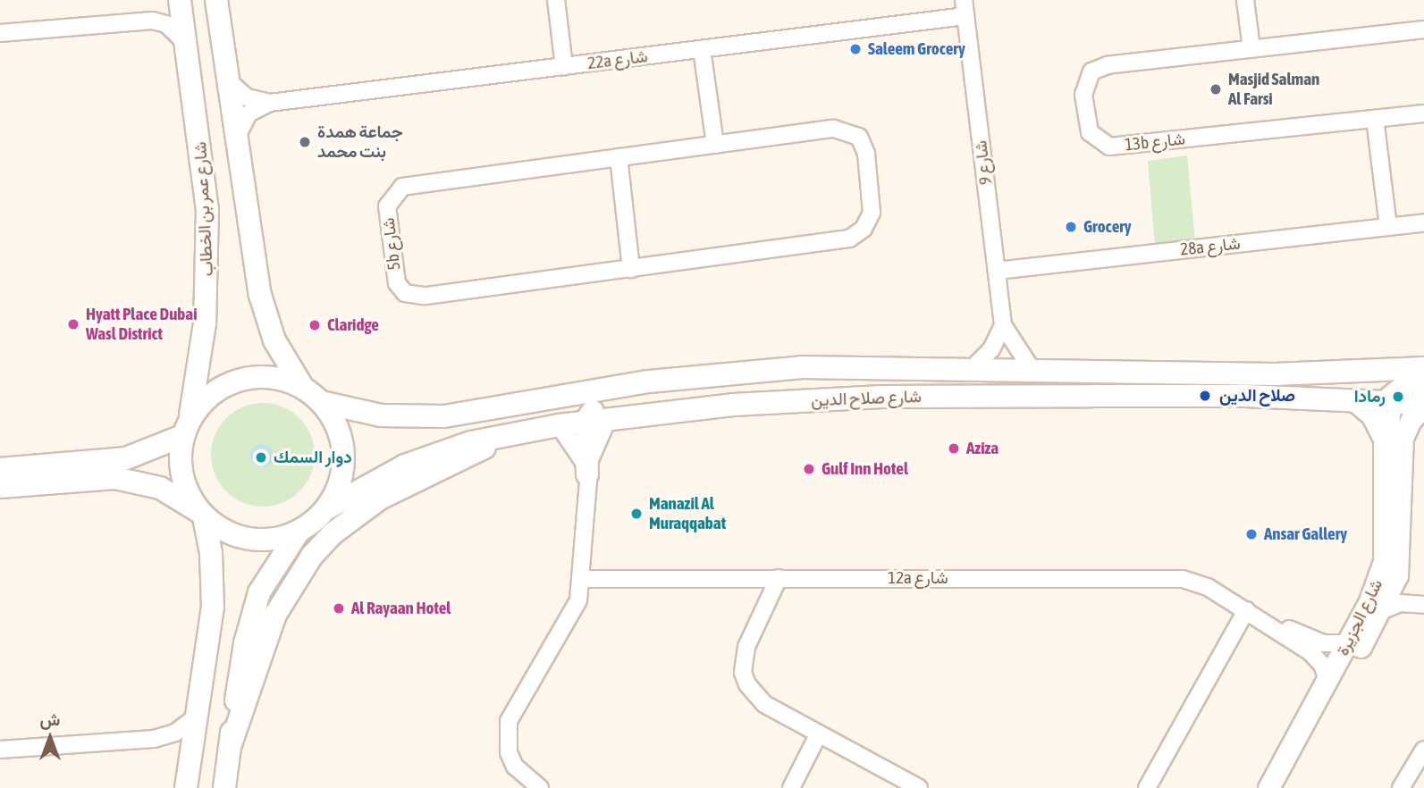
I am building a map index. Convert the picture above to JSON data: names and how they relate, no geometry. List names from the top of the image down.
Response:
{
  "streets": {
    "main road": ["شارع عمر بن الخطاب", "شارع صلاح الدين"],
    "street": [
      "22a شارع",
      "13b شارع",
      "شارع 9",
      "5b شارع",
      "28a شارع",
      "12a شارع",
      "شارع الجزيرة"
    ]
  },
  "crossings": [
    ["22a شارع", "شارع 9"],
    ["شارع 9", "28a شارع"],
    ["شارع 9", "شارع صلاح الدين"],
    ["شارع عمر بن الخطاب", "شارع صلاح الدين"],
    ["شارع صلاح الدين", "شارع الجزيرة"],
    ["12a شارع", "شارع الجزيرة"]
  ],
  "places": [
    "Saleem Grocery",
    "Masjid Salman Al Farsi",
    "جماعة همدة بنت محمد",
    "Grocery",
    "Hyatt Place Dubai Wasl District",
    "Claridge",
    "صلاح الدين",
    "رمادا",
    "Aziza",
    "دوار السمك",
    "Gulf Inn Hotel",
    "Manazil Al Muraqqabat",
    "Ansar Gallery",
    "Al Rayaan Hotel"
  ],
  "north": "top"
}
